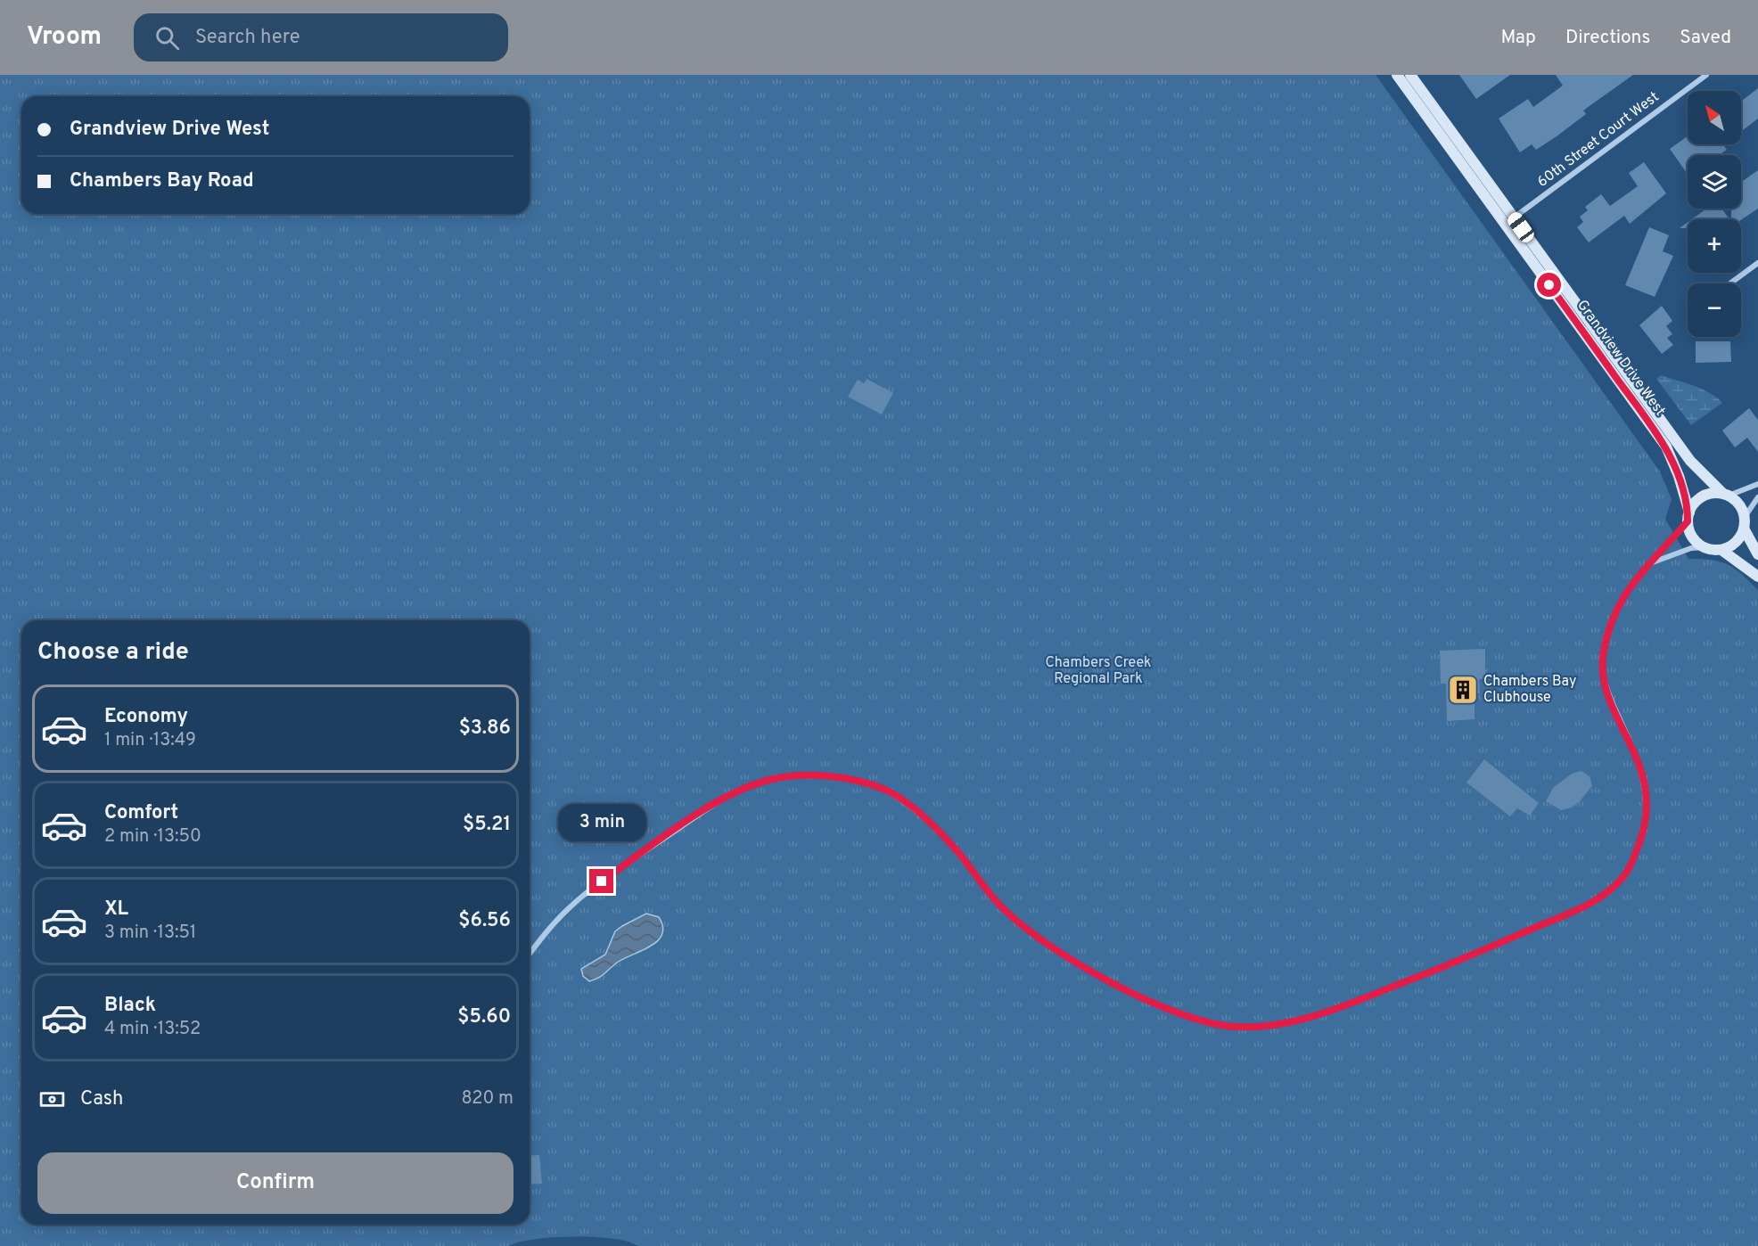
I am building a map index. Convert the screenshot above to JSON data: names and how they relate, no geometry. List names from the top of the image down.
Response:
{
  "streets": {
    "street": ["60th Street Court West", "Grandview Drive West"]
  },
  "crossings": [
    ["60th Street Court West", "Grandview Drive West"]
  ],
  "parks": ["Chambers Creek Regional Park"],
  "places": {
    "building": ["Chambers Bay Clubhouse"]
  },
  "north": "top left",
  "page": {
    "header": "Vroom",
    "search": "Search here",
    "nav": ["Map", "Directions", "Saved"],
    "map_buttons": ["+", "−"],
    "banner": ["Grandview Drive West", "Chambers Bay Road"],
    "heading": "Choose a ride",
    "list": [
      {
        "name": "Economy",
        "note": "1 min · 13:49",
        "value": "$3.86"
      },
      {
        "name": "Comfort",
        "note": "2 min · 13:50",
        "value": "$5.21"
      },
      {
        "name": "XL",
        "note": "3 min · 13:51",
        "value": "$6.56"
      },
      {
        "name": "Black",
        "note": "4 min · 13:52",
        "value": "$5.60"
      }
    ],
    "bubble": "3 min",
    "pay": ["Cash", "820 m"],
    "buttons": "Confirm"
  }
}
